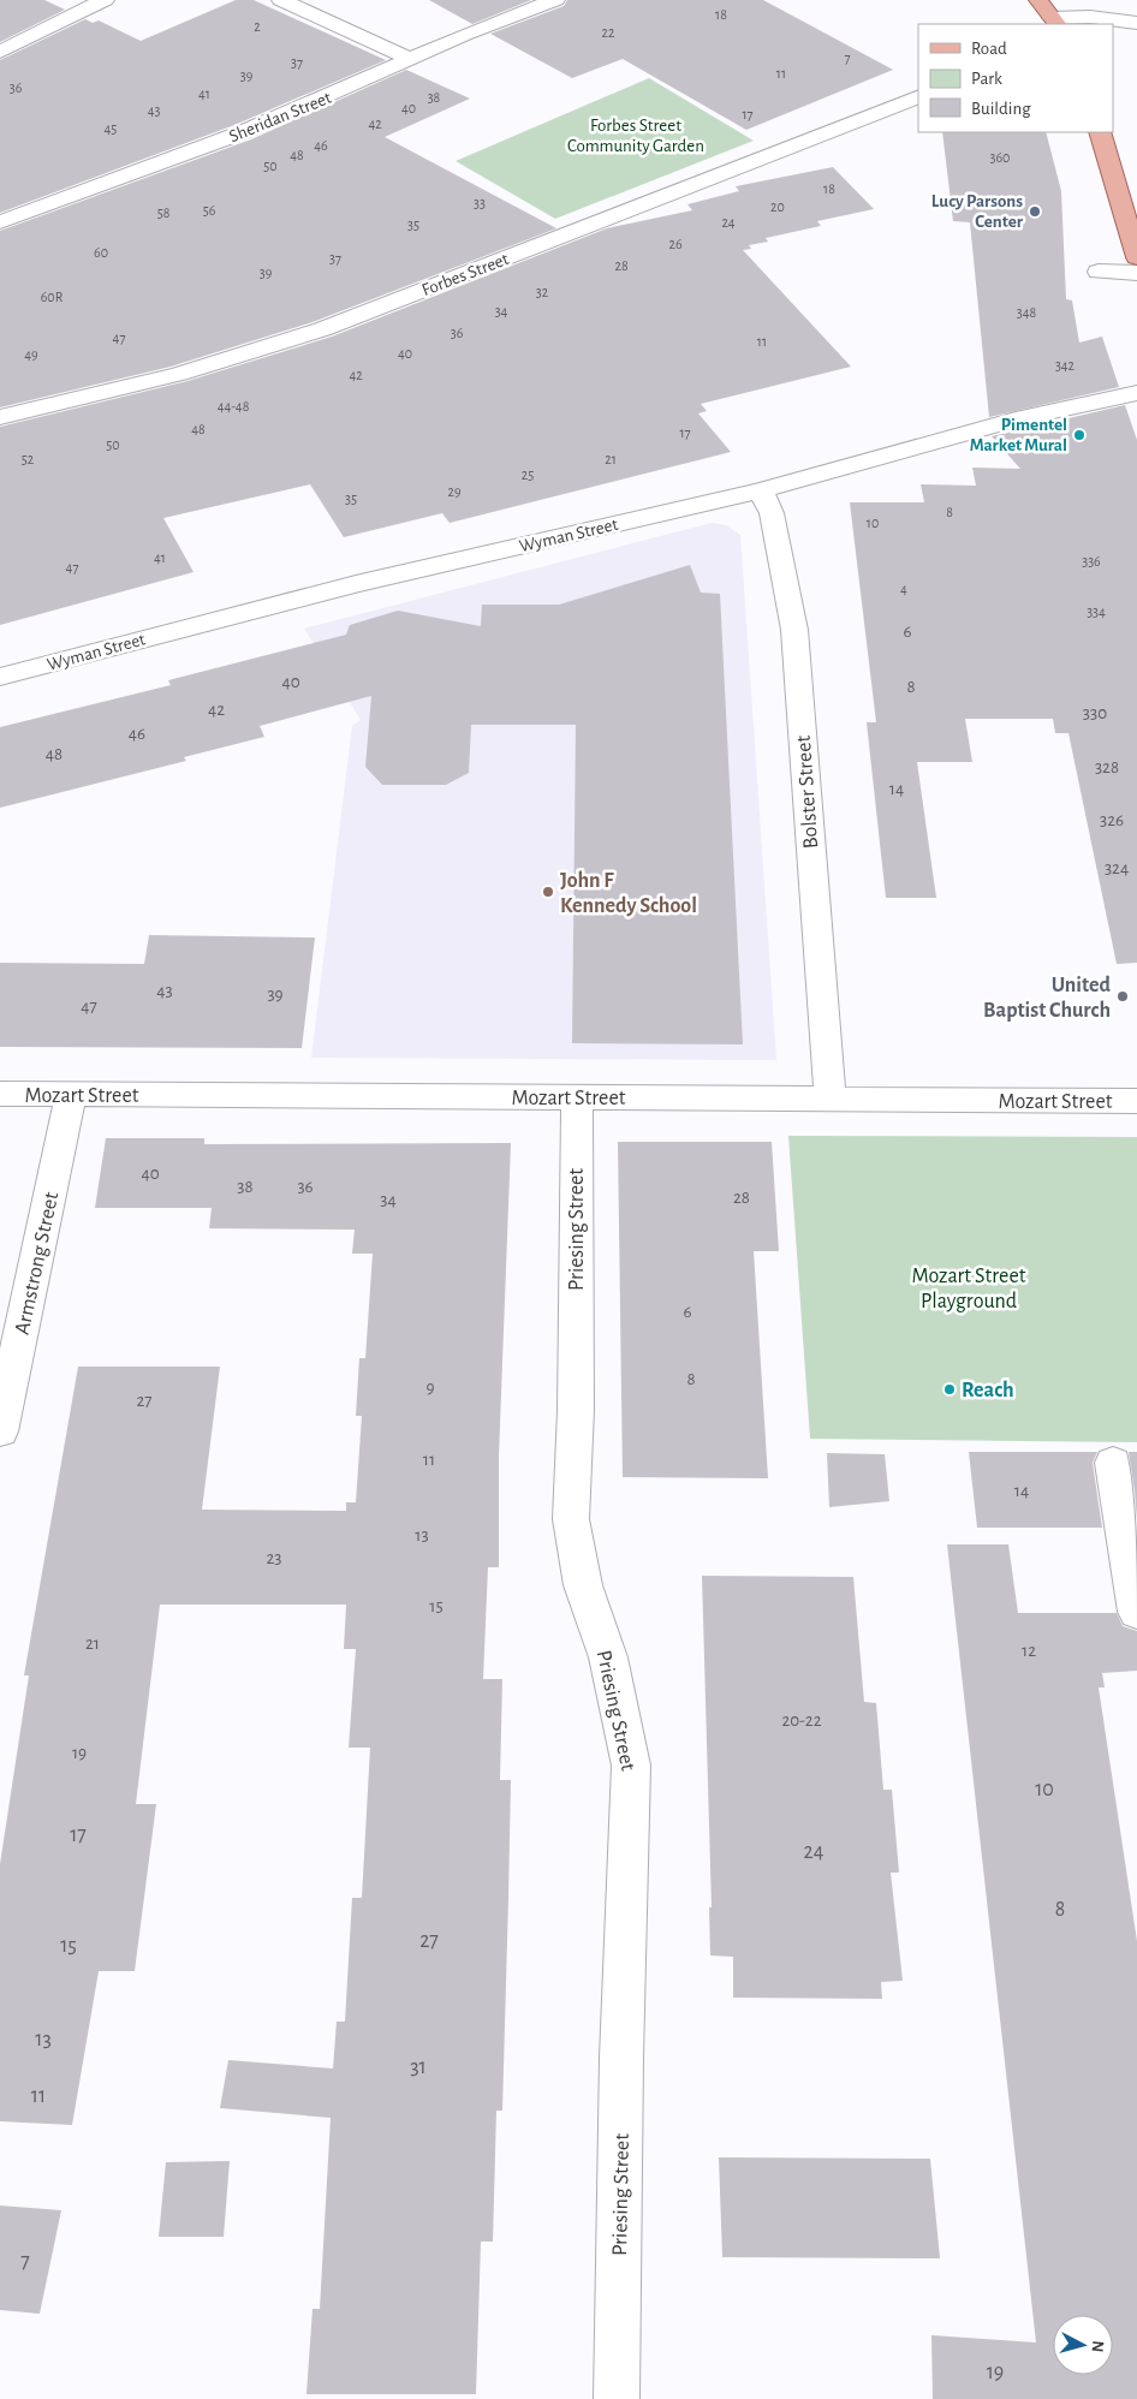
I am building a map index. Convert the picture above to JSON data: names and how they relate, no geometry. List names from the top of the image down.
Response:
{
  "streets": {
    "street": [
      "Sheridan Street",
      "Forbes Street",
      "Wyman Street",
      "Bolster Street",
      "Mozart Street",
      "Priesing Street",
      "Armstrong Street"
    ]
  },
  "crossings": [
    ["Wyman Street", "Bolster Street"],
    ["Bolster Street", "Mozart Street"],
    ["Mozart Street", "Priesing Street"],
    ["Mozart Street", "Armstrong Street"]
  ],
  "parks": ["Forbes Street Community Garden", "Mozart Street Playground"],
  "places": [
    "Lucy Parsons Center",
    "Pimentel Market Mural",
    "John F Kennedy School",
    "United Baptist Church",
    "Reach"
  ],
  "house_numbers": [
    "18",
    "2",
    "22",
    "7",
    "37",
    "11",
    "39",
    "36",
    "41",
    "38",
    "40",
    "43",
    "17",
    "42",
    "45",
    "46",
    "48",
    "360",
    "50",
    "18",
    "33",
    "20",
    "56",
    "58",
    "24",
    "35",
    "26",
    "60",
    "37",
    "28",
    "39",
    "32",
    "60R",
    "34",
    "348",
    "36",
    "47",
    "11",
    "40",
    "49",
    "342",
    "42",
    "44-48",
    "48",
    "17",
    "50",
    "52",
    "21",
    "25",
    "29",
    "35",
    "8",
    "10",
    "41",
    "336",
    "47",
    "4",
    "334",
    "6",
    "40",
    "8",
    "42",
    "330",
    "46",
    "48",
    "328",
    "14",
    "326",
    "324",
    "43",
    "39",
    "47",
    "40",
    "38",
    "36",
    "28",
    "34",
    "6",
    "8",
    "9",
    "27",
    "11",
    "14",
    "13",
    "23",
    "15",
    "21",
    "12",
    "20-22",
    "19",
    "10",
    "17",
    "24",
    "8",
    "27",
    "15",
    "13",
    "31",
    "11",
    "7",
    "19"
  ],
  "legend": ["Road", "Park", "Building"],
  "north": "right"
}
